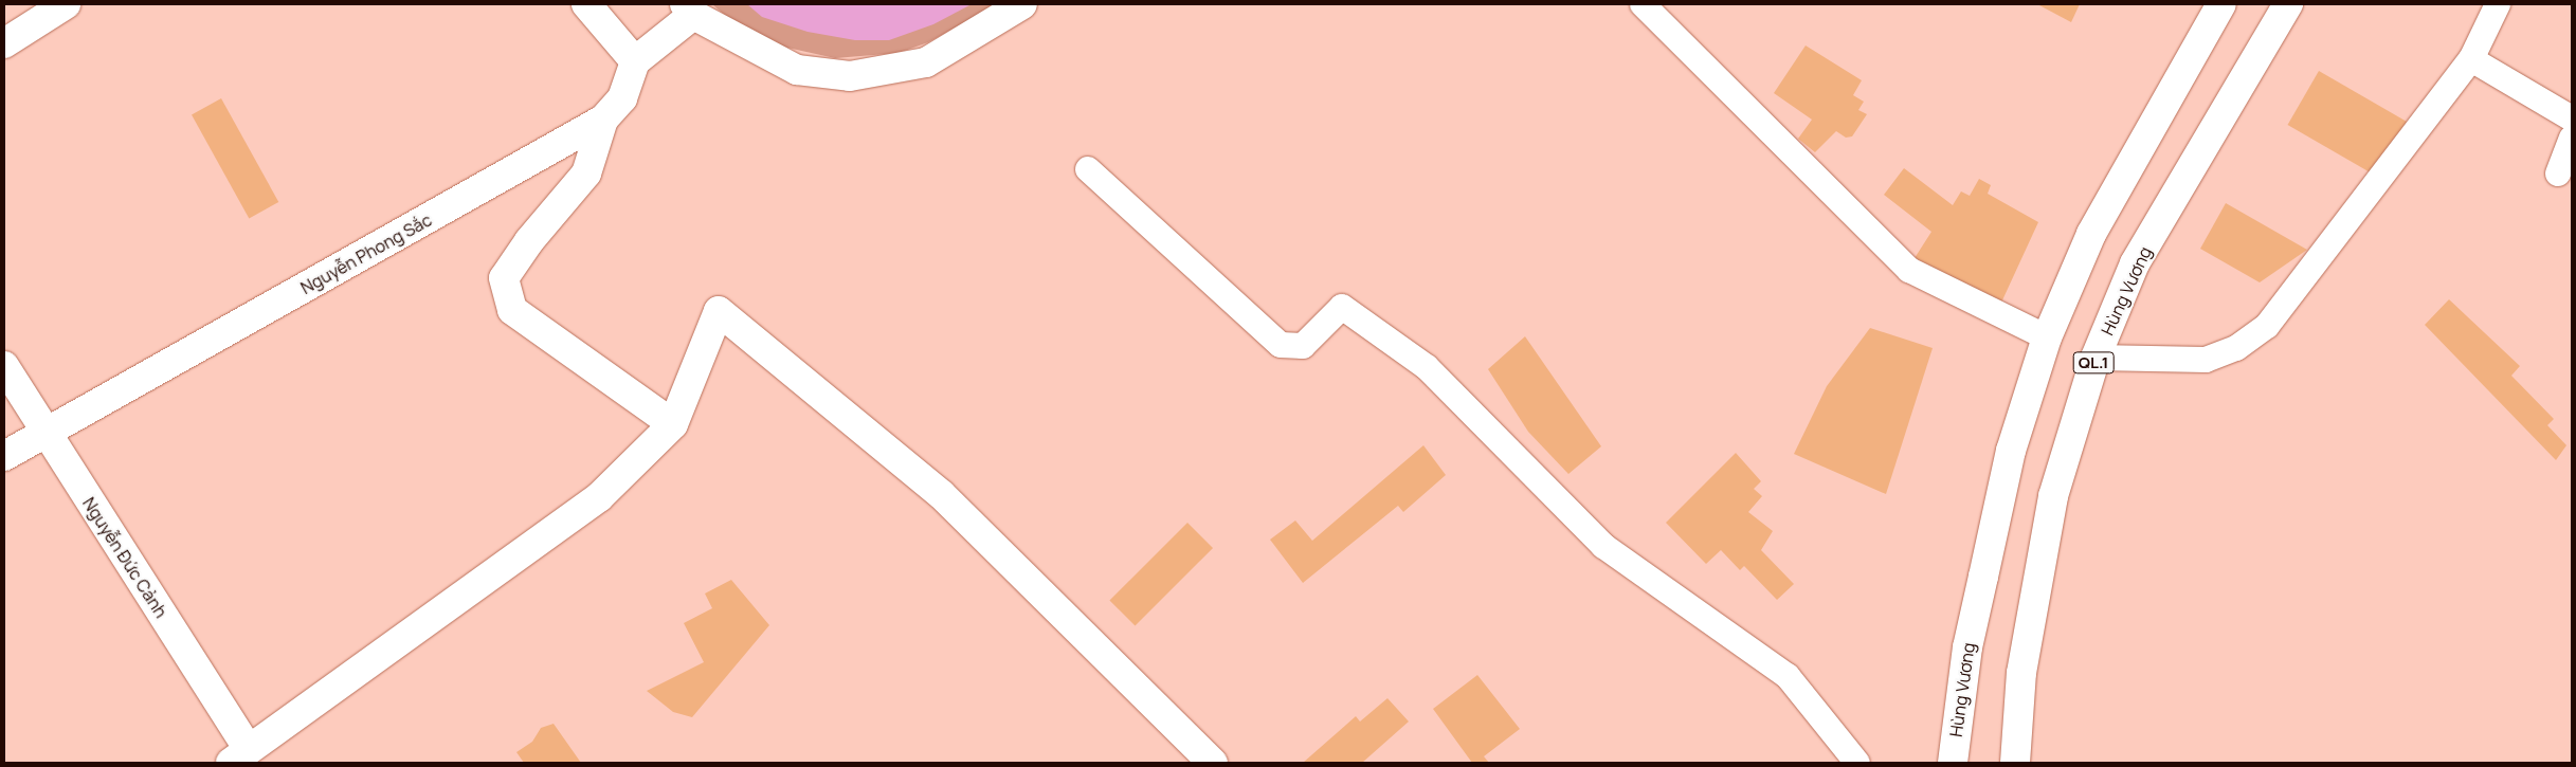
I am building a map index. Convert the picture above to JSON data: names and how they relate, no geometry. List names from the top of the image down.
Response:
{
  "streets": {
    "main road": [
      "Nguyễn Phong Sắc",
      "Hùng Vương",
      "QL.1",
      "Nguyễn Đức Cảnh"
    ]
  },
  "crossings": [
    ["Nguyễn Phong Sắc", "Nguyễn Đức Cảnh"]
  ]
}
